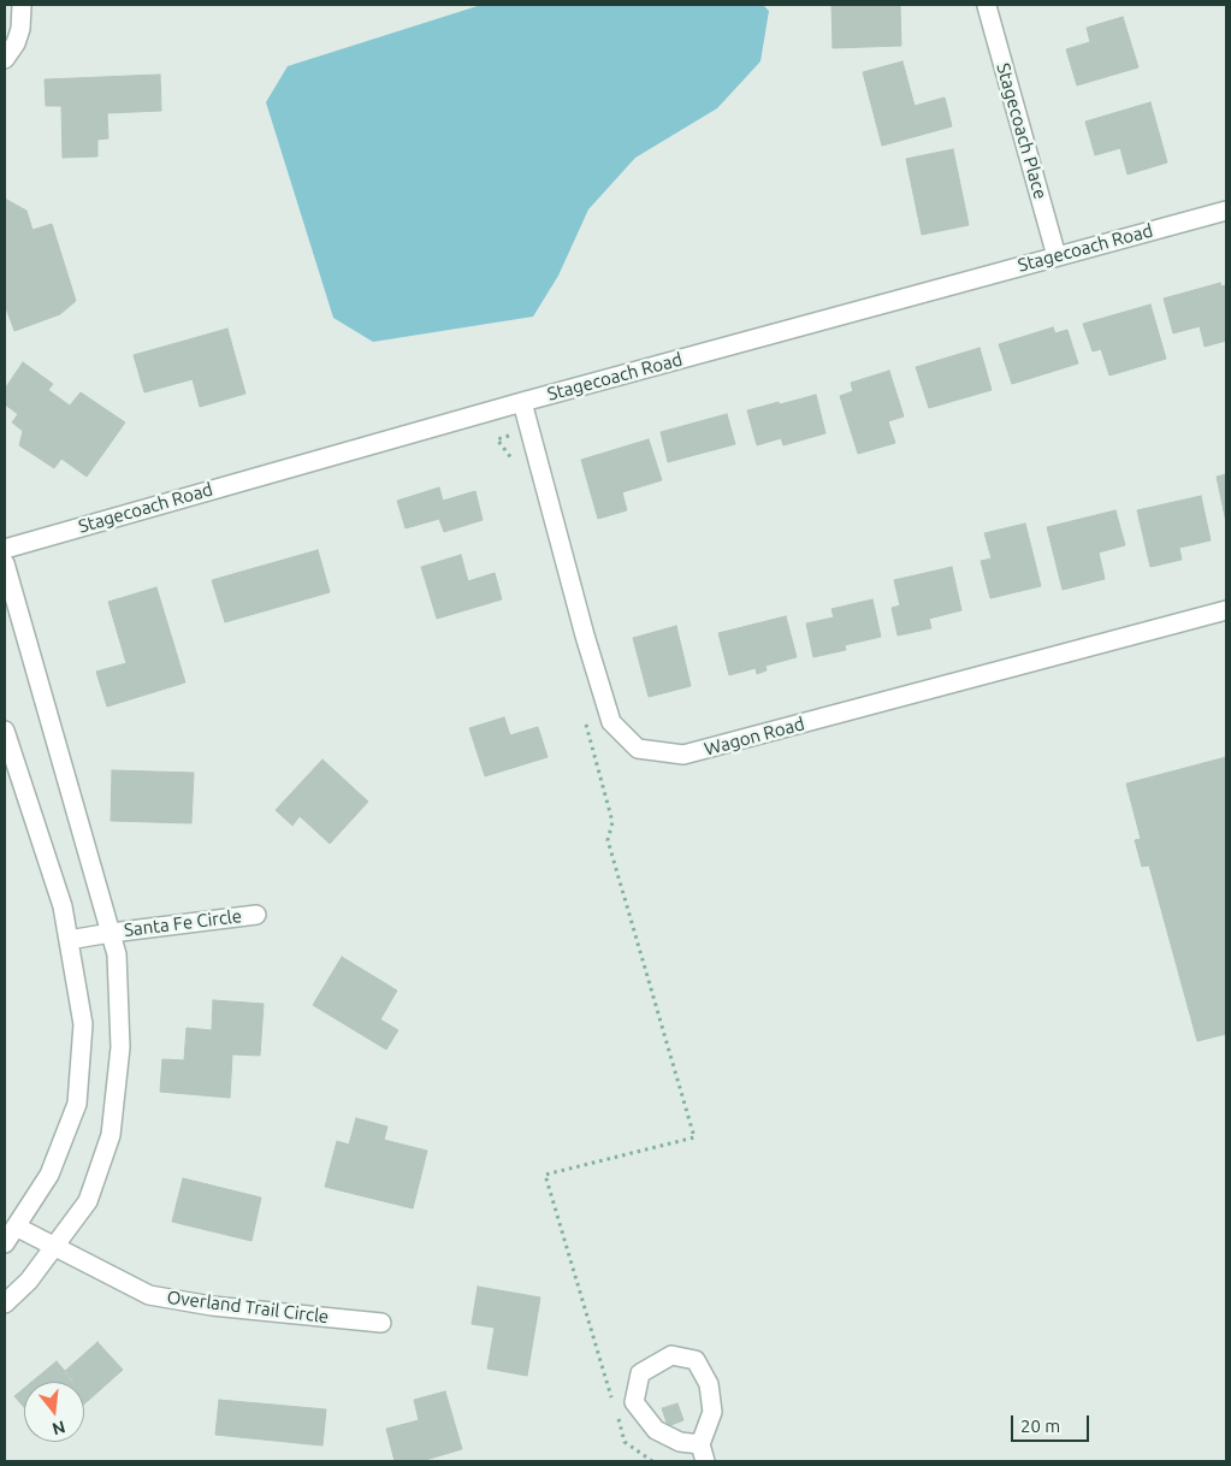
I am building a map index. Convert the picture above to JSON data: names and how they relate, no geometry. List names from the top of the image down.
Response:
{
  "streets": {
    "street": [
      "Stagecoach Place",
      "Stagecoach Road",
      "Wagon Road",
      "Santa Fe Circle",
      "Overland Trail Circle"
    ]
  },
  "crossings": [
    ["Stagecoach Place", "Stagecoach Road"],
    ["Stagecoach Road", "Wagon Road"]
  ],
  "scale_bar": "20 m",
  "north": "bottom"
}
